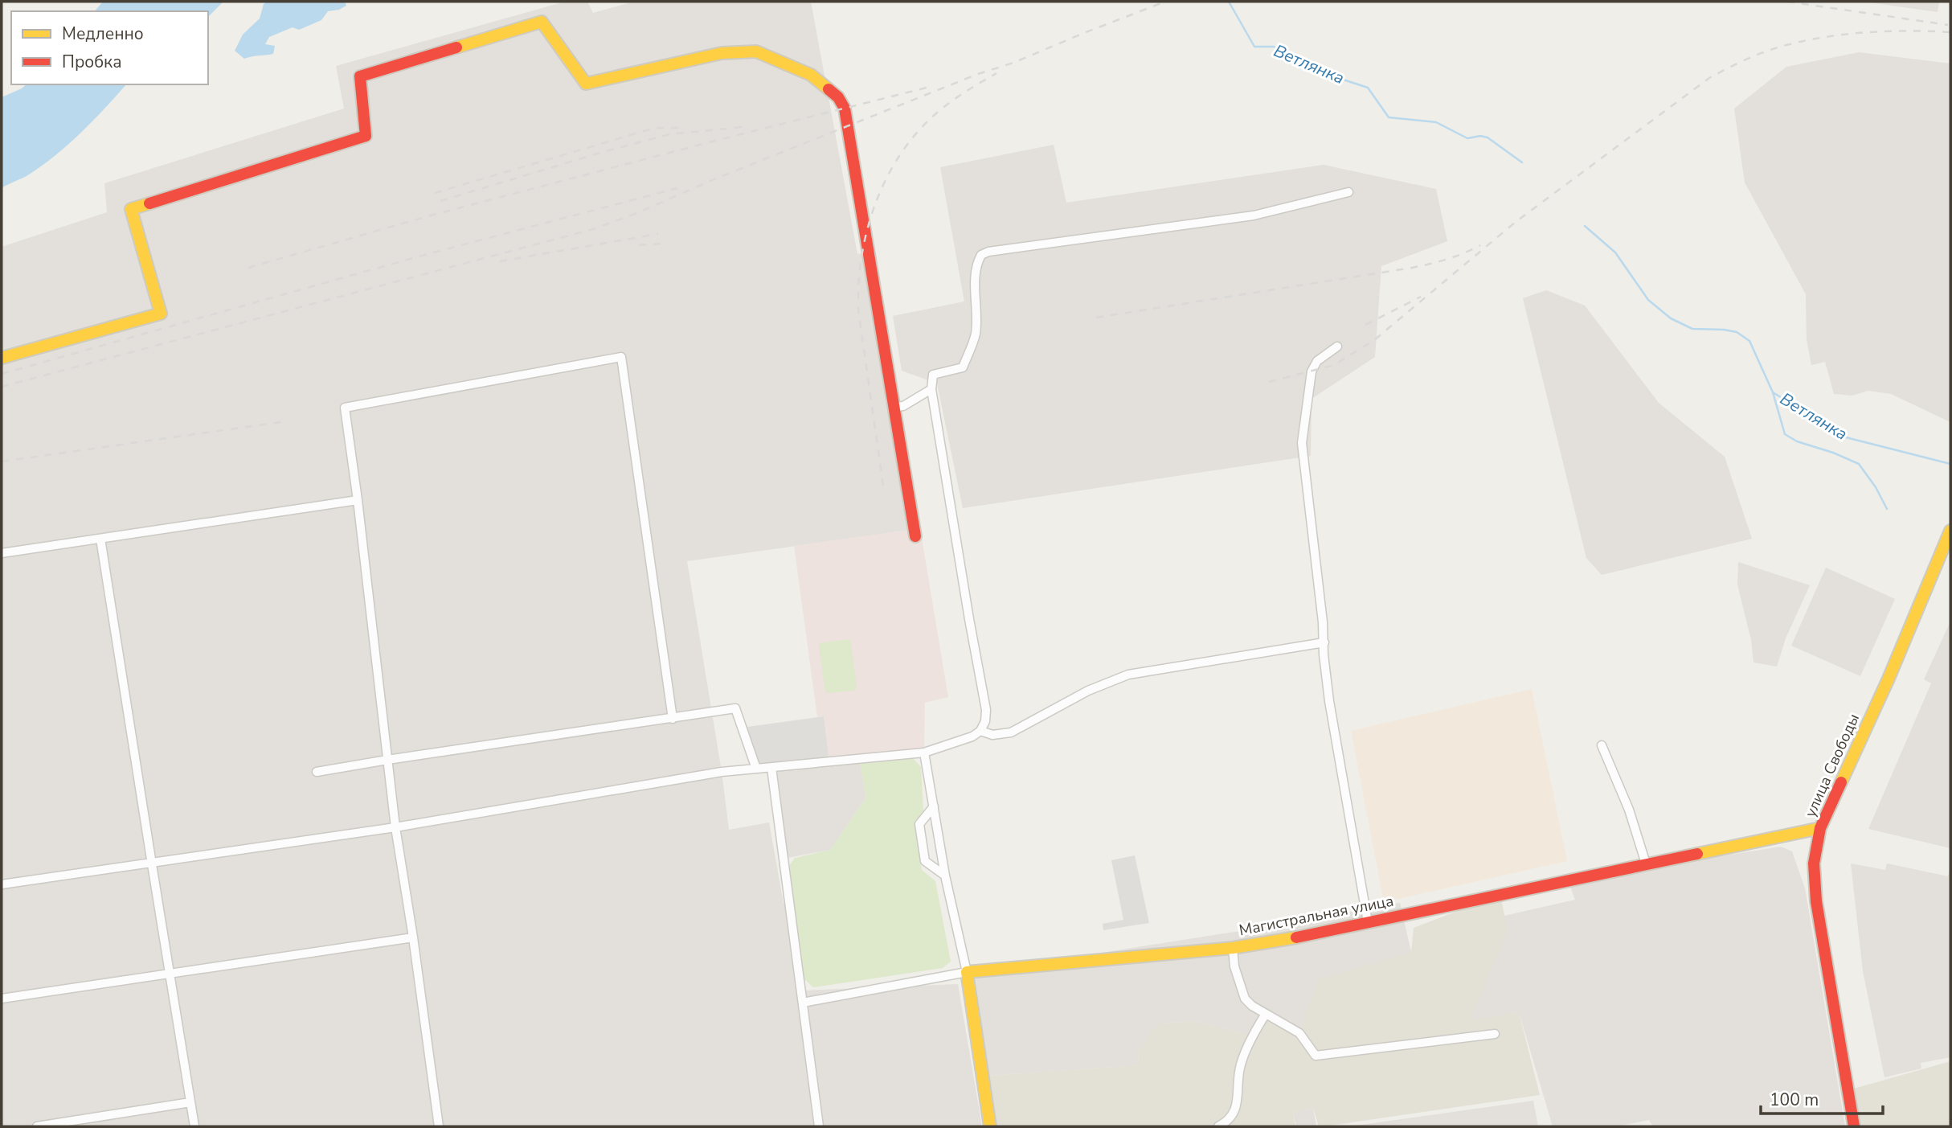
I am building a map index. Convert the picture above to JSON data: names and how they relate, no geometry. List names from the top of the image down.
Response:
{
  "streets": {
    "main road": ["улица Свободы", "Магистральная улица"]
  },
  "crossings": [
    ["улица Свободы", "Магистральная улица"]
  ],
  "water": ["Ветлянка"],
  "legend": ["Медленно", "Пробка"],
  "scale_bar": "100 m"
}
